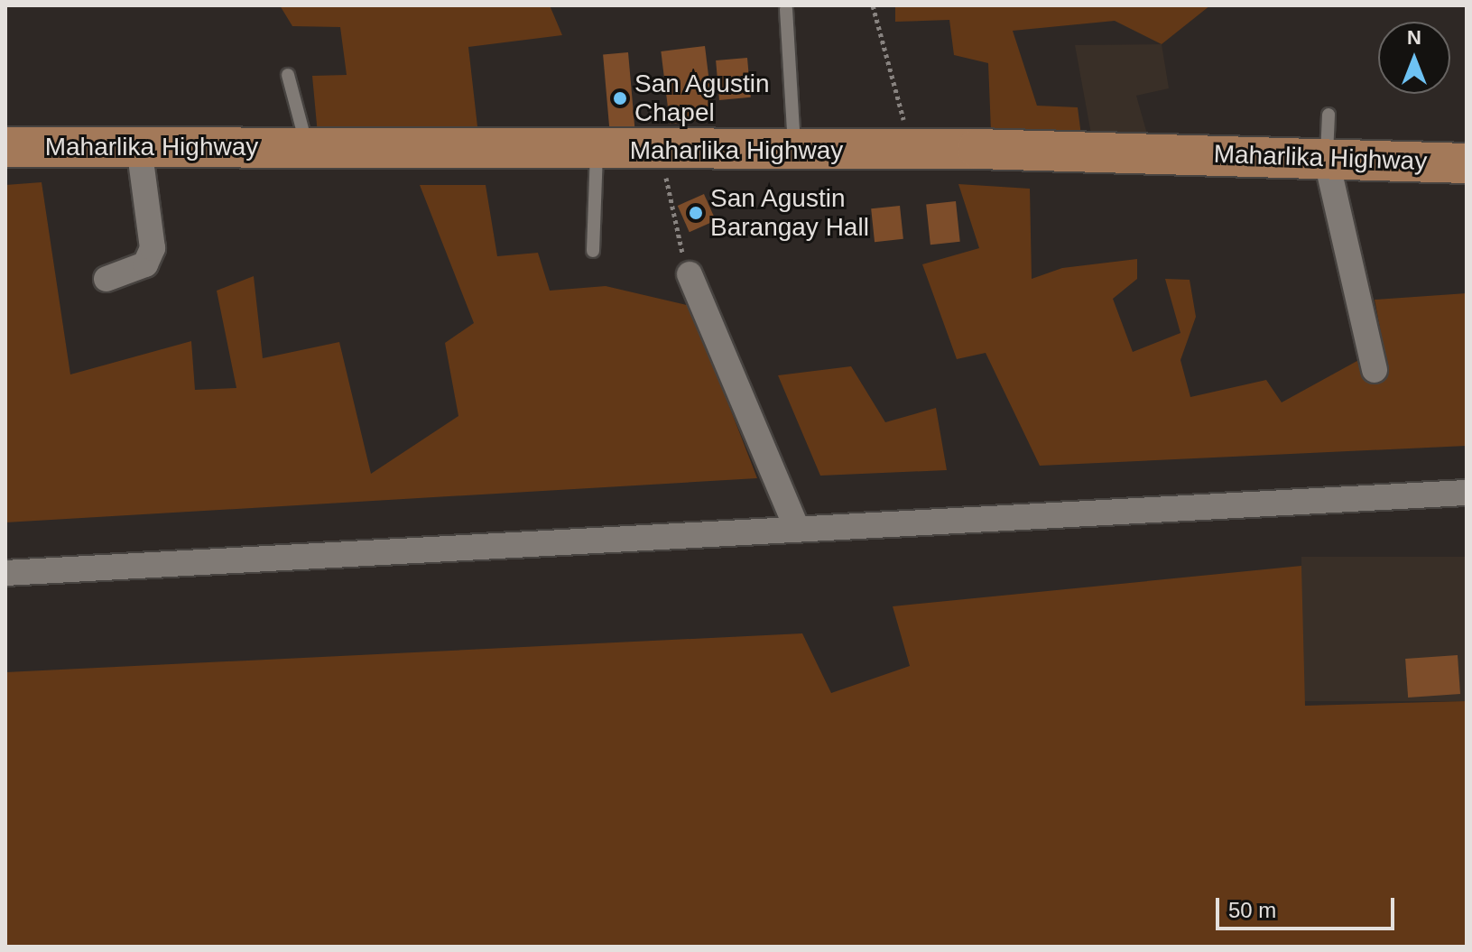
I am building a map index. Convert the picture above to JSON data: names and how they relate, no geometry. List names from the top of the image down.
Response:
{
  "streets": {
    "main road": ["Maharlika Highway"]
  },
  "places": ["San Agustin Chapel", "San Agustin Barangay Hall"],
  "scale_bar": "50 m",
  "north": "top"
}
